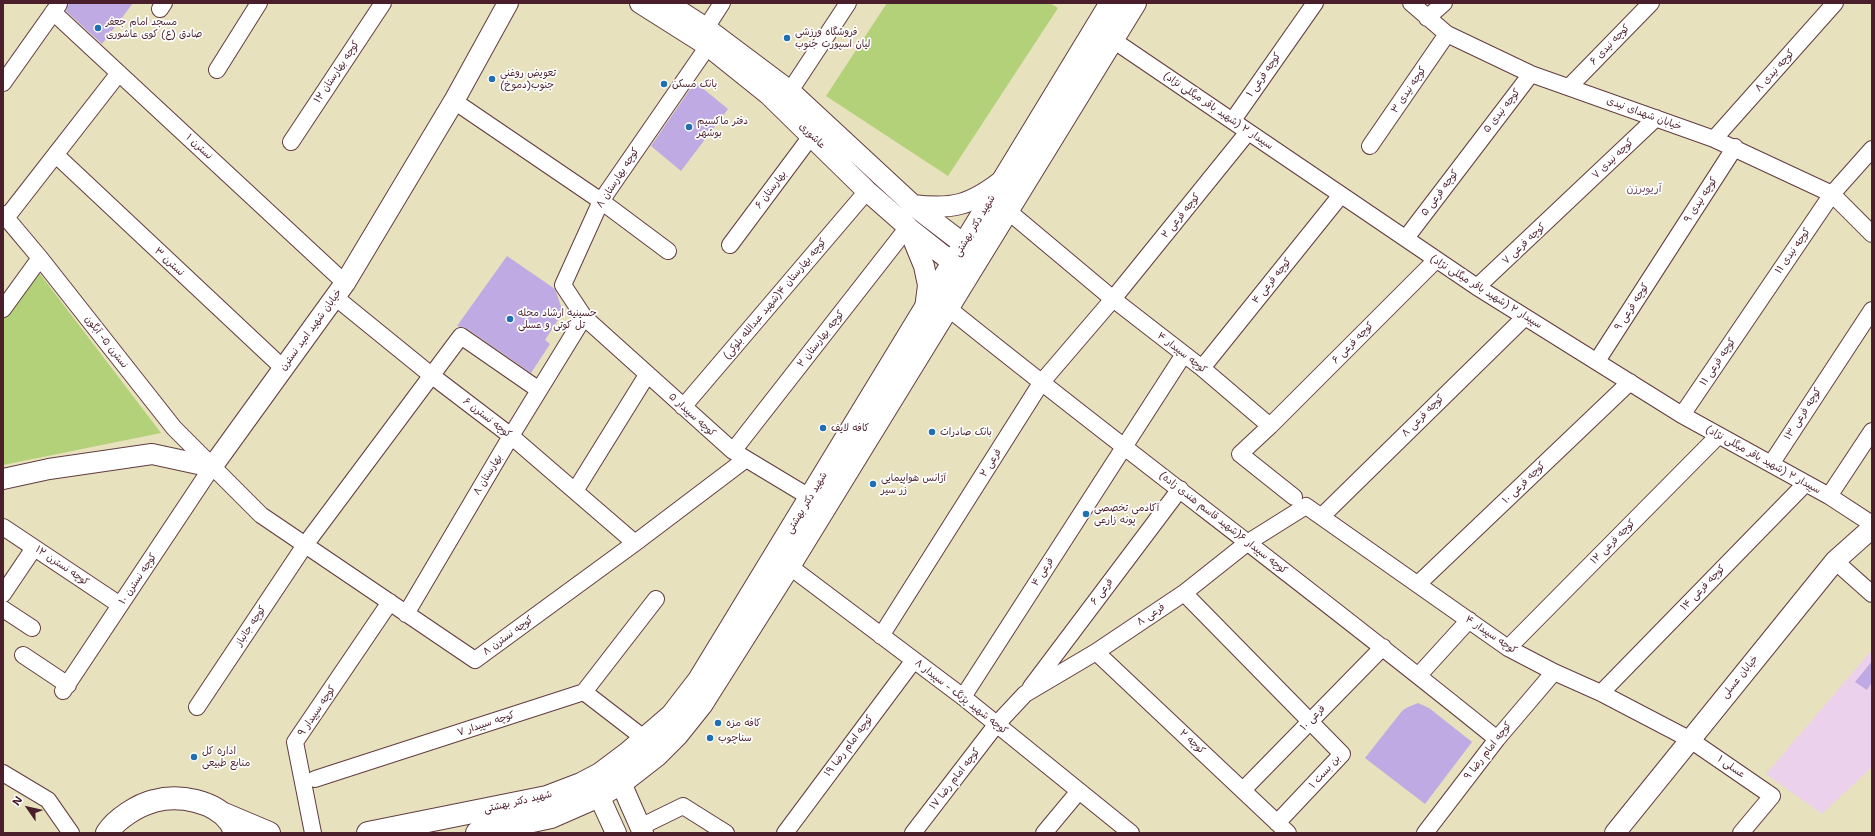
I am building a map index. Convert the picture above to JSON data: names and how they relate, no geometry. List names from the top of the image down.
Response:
{
  "streets": {
    "main road": ["شهید دکتر بهشتی"],
    "street": [
      "کوچه نیدی ۶",
      "کوچه نیدی ۸",
      "کوچه بهارستان ۱۲",
      "کوچه فرعی ۱",
      "کوچه نیدی ۳",
      "سپیدار ۲ (شهید باقر میگلی نژاد)",
      "کوچه نیدی ۵",
      "خیابان شهدای نیدی",
      "عاشوری",
      "نسترن ۱",
      "کوچه نیدی ۷",
      "کوچه بهارستان ۸",
      "بهارستان ۶",
      "کوچه فرعی ۵",
      "کوچه نیدی ۹",
      "کوچه فرعی ۲",
      "کوچه فرعی ۷",
      "کوچه نیدی ۱۱",
      "نسترن ۳",
      "کوچه فرعی ۴",
      "کوچه بهارستان ۴(شهید عبدالله بلوکی)",
      "کوچه فرعی ۹",
      "خیابان شهید امید نسترن",
      "کوچه بهارستان ۲",
      "نسترن ۵- آبگون",
      "کوچه فرعی ۶",
      "کوچه سپیدار ۴",
      "کوچه فرعی ۱۱",
      "کوچه فرعی ۱۳",
      "کوچه سپیدار ۵",
      "کوچه فرعی ۸",
      "کوچه نسترن ۶",
      "فرعی ۲",
      "بهارستان ۸",
      "کوچه فرعی ۱۰",
      "کوچه سپیدار ۶(شهید قاسم هندی زاده)",
      "کوچه فرعی ۱۲",
      "کوچه نسترن ۱۲",
      "فرعی ۴",
      "کوچه نسترن ۱۰",
      "کوچه فرعی ۱۴",
      "فرعی ۶",
      "فرعی ۸",
      "کوچه جانباز",
      "کوچه نسترن ۸",
      "خیابان عسلی",
      "کوچه شهید پژنگ - سپیدار ۸",
      "کوچه سپیدار ۹",
      "فرعی ۱۰",
      "کوچه سپیدار ۷",
      "کوچه ۲",
      "کوچه امام رضا ۱۹",
      "کوچه امام رضا ۹",
      "عسلی ۱",
      "بن بست ۱",
      "کوچه امام رضا ۱۷"
    ]
  },
  "crossings": [
    ["کوچه نیدی ۶", "خیابان شهدای نیدی"],
    ["کوچه نیدی ۸", "خیابان شهدای نیدی"],
    ["کوچه فرعی ۱", "سپیدار ۲ (شهید باقر میگلی نژاد)"],
    ["کوچه نیدی ۳", "خیابان شهدای نیدی"],
    ["سپیدار ۲ (شهید باقر میگلی نژاد)", "کوچه فرعی ۵"],
    ["سپیدار ۲ (شهید باقر میگلی نژاد)", "کوچه فرعی ۲"],
    ["سپیدار ۲ (شهید باقر میگلی نژاد)", "شهید دکتر بهشتی"],
    ["سپیدار ۲ (شهید باقر میگلی نژاد)", "کوچه فرعی ۷"],
    ["سپیدار ۲ (شهید باقر میگلی نژاد)", "کوچه فرعی ۴"],
    ["سپیدار ۲ (شهید باقر میگلی نژاد)", "کوچه فرعی ۹"],
    ["سپیدار ۲ (شهید باقر میگلی نژاد)", "کوچه فرعی ۶"],
    ["سپیدار ۲ (شهید باقر میگلی نژاد)", "کوچه فرعی ۱۱"],
    ["سپیدار ۲ (شهید باقر میگلی نژاد)", "کوچه فرعی ۱۳"],
    ["سپیدار ۲ (شهید باقر میگلی نژاد)", "کوچه فرعی ۸"],
    ["سپیدار ۲ (شهید باقر میگلی نژاد)", "کوچه فرعی ۱۰"],
    ["سپیدار ۲ (شهید باقر میگلی نژاد)", "کوچه فرعی ۱۲"],
    ["سپیدار ۲ (شهید باقر میگلی نژاد)", "کوچه فرعی ۱۴"],
    ["کوچه نیدی ۵", "خیابان شهدای نیدی"],
    ["کوچه نیدی ۵", "کوچه فرعی ۵"],
    ["خیابان شهدای نیدی", "کوچه نیدی ۷"],
    ["خیابان شهدای نیدی", "کوچه نیدی ۹"],
    ["خیابان شهدای نیدی", "کوچه نیدی ۱۱"],
    ["عاشوری", "کوچه بهارستان ۸"],
    ["عاشوری", "بهارستان ۶"],
    ["عاشوری", "شهید دکتر بهشتی"],
    ["عاشوری", "کوچه بهارستان ۴(شهید عبدالله بلوکی)"],
    ["عاشوری", "کوچه بهارستان ۲"],
    ["نسترن ۱", "خیابان شهید امید نسترن"],
    ["نسترن ۱", "کوچه نسترن ۶"],
    ["کوچه نیدی ۷", "کوچه فرعی ۷"],
    ["کوچه بهارستان ۸", "کوچه سپیدار ۵"],
    ["کوچه بهارستان ۸", "بهارستان ۸"],
    ["کوچه نیدی ۹", "کوچه فرعی ۹"],
    ["کوچه فرعی ۲", "کوچه سپیدار ۴"],
    ["کوچه فرعی ۲", "فرعی ۲"],
    ["شهید دکتر بهشتی", "کوچه سپیدار ۴"],
    ["شهید دکتر بهشتی", "کوچه سپیدار ۵"],
    ["شهید دکتر بهشتی", "کوچه سپیدار ۶(شهید قاسم هندی زاده)"],
    ["شهید دکتر بهشتی", "کوچه شهید پژنگ - سپیدار ۸"],
    ["کوچه نیدی ۱۱", "کوچه فرعی ۱۱"],
    ["نسترن ۳", "خیابان شهید امید نسترن"],
    ["کوچه فرعی ۴", "کوچه سپیدار ۴"],
    ["کوچه بهارستان ۴(شهید عبدالله بلوکی)", "کوچه سپیدار ۵"],
    ["خیابان شهید امید نسترن", "نسترن ۵- آبگون"],
    ["خیابان شهید امید نسترن", "کوچه نسترن ۶"],
    ["خیابان شهید امید نسترن", "کوچه نسترن ۱۰"],
    ["خیابان شهید امید نسترن", "کوچه نسترن ۸"],
    ["کوچه بهارستان ۲", "کوچه سپیدار ۵"],
    ["کوچه بهارستان ۲", "کوچه نسترن ۸"],
    ["نسترن ۵- آبگون", "کوچه نسترن ۱۰"],
    ["نسترن ۵- آبگون", "کوچه نسترن ۸"],
    ["کوچه فرعی ۶", "کوچه سپیدار ۴"],
    ["کوچه سپیدار ۴", "کوچه فرعی ۸"],
    ["کوچه سپیدار ۴", "فرعی ۲"],
    ["کوچه سپیدار ۴", "کوچه فرعی ۱۰"],
    ["کوچه سپیدار ۴", "کوچه فرعی ۱۲"],
    ["کوچه سپیدار ۴", "کوچه فرعی ۱۴"],
    ["کوچه سپیدار ۴", "فرعی ۸"],
    ["کوچه سپیدار ۴", "خیابان عسلی"],
    ["کوچه سپیدار ۴", "کوچه امام رضا ۹"],
    ["کوچه سپیدار ۴", "عسلی ۱"],
    ["کوچه سپیدار ۵", "بهارستان ۸"],
    ["کوچه سپیدار ۵", "کوچه نسترن ۸"],
    ["کوچه نسترن ۶", "بهارستان ۸"],
    ["کوچه نسترن ۶", "کوچه جانباز"],
    ["کوچه نسترن ۶", "کوچه نسترن ۸"],
    ["فرعی ۲", "کوچه سپیدار ۶(شهید قاسم هندی زاده)"],
    ["فرعی ۲", "کوچه شهید پژنگ - سپیدار ۸"],
    ["بهارستان ۸", "کوچه جانباز"],
    ["بهارستان ۸", "کوچه نسترن ۸"],
    ["کوچه سپیدار ۶(شهید قاسم هندی زاده)", "فرعی ۴"],
    ["کوچه سپیدار ۶(شهید قاسم هندی زاده)", "فرعی ۶"],
    ["کوچه سپیدار ۶(شهید قاسم هندی زاده)", "فرعی ۸"],
    ["کوچه سپیدار ۶(شهید قاسم هندی زاده)", "فرعی ۱۰"],
    ["کوچه سپیدار ۶(شهید قاسم هندی زاده)", "کوچه امام رضا ۹"],
    ["کوچه نسترن ۱۲", "کوچه نسترن ۱۰"],
    ["فرعی ۴", "کوچه شهید پژنگ - سپیدار ۸"],
    ["کوچه نسترن ۱۰", "کوچه نسترن ۸"],
    ["فرعی ۶", "فرعی ۸"],
    ["فرعی ۸", "کوچه شهید پژنگ - سپیدار ۸"],
    ["فرعی ۸", "کوچه ۲"],
    ["فرعی ۸", "کوچه امام رضا ۱۷"],
    ["کوچه جانباز", "کوچه نسترن ۸"],
    ["کوچه نسترن ۸", "کوچه سپیدار ۹"],
    ["خیابان عسلی", "عسلی ۱"],
    ["کوچه شهید پژنگ - سپیدار ۸", "کوچه امام رضا ۱۹"],
    ["کوچه شهید پژنگ - سپیدار ۸", "کوچه امام رضا ۱۷"],
    ["فرعی ۱۰", "کوچه ۲"],
    ["فرعی ۱۰", "بن بست ۱"],
    ["کوچه ۲", "بن بست ۱"]
  ],
  "districts": ["آریو‌برزن"],
  "places": [
    "مسجد امام جعفر صادق (ع) کوی عاشوری",
    "فروشگاه ورزشی لیان اسپورت جنوب",
    "تعويض روغنی جنوب(دموخ)",
    "بانک مسکن",
    "دفتر ماکسیم بوشهر",
    "حسینیه ارشاد محله تل کوتی و عسلی",
    "کافه لایف",
    "بانک صادرات",
    "آژانس هواپیمایی زر سیر",
    "آکادمی تخصصی پونه زارعی",
    "کافه مزه",
    "سناچوب",
    "اداره کل منابع طبیعی"
  ],
  "north": "top left"
}
